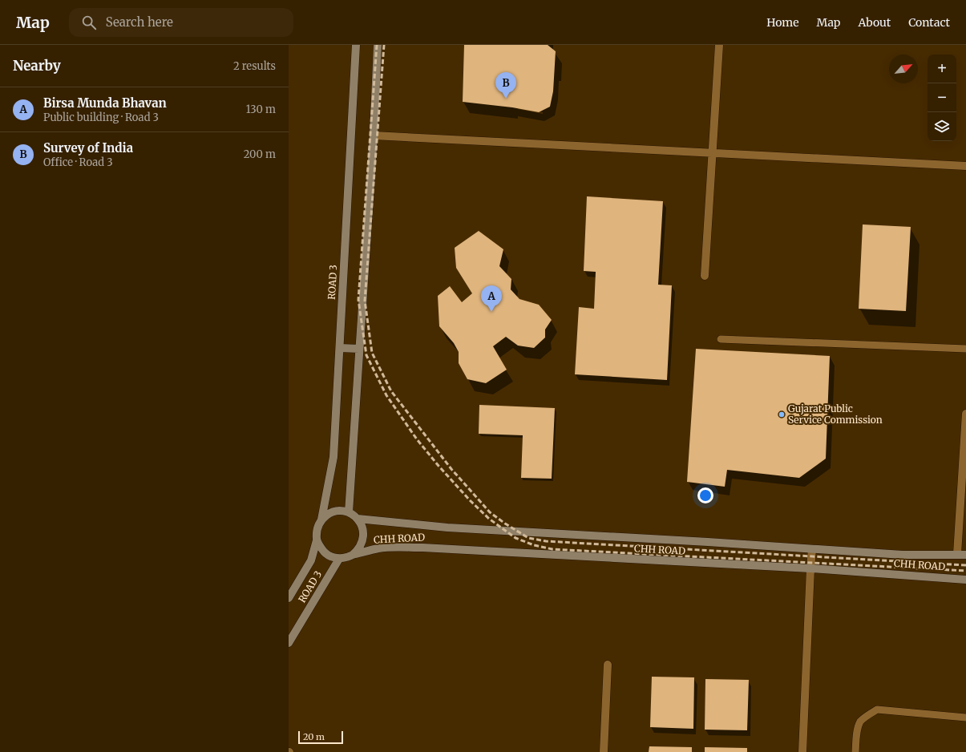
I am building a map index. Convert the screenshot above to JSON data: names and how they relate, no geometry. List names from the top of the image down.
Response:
{
  "streets": {
    "street": ["ROAD 3", "CHH ROAD"]
  },
  "crossings": [
    ["ROAD 3", "CHH ROAD"]
  ],
  "places": ["Gujarat Public Service Commission"],
  "scale_bar": "20 m",
  "north": "top right",
  "page": {
    "header": "Map",
    "search": "Search here",
    "nav": [
      "Home",
      "Map",
      "About",
      "Contact"
    ],
    "heading": ["Nearby", "2 results"],
    "map_buttons": ["+", "−"],
    "pins": ["B", "A"],
    "list": [
      {
        "mark": "A",
        "name": "Birsa Munda Bhavan",
        "note": "Public building · Road 3",
        "value": "130 m"
      },
      {
        "mark": "B",
        "name": "Survey of India",
        "note": "Office · Road 3",
        "value": "200 m"
      }
    ],
    "scale": "20 m"
  }
}
